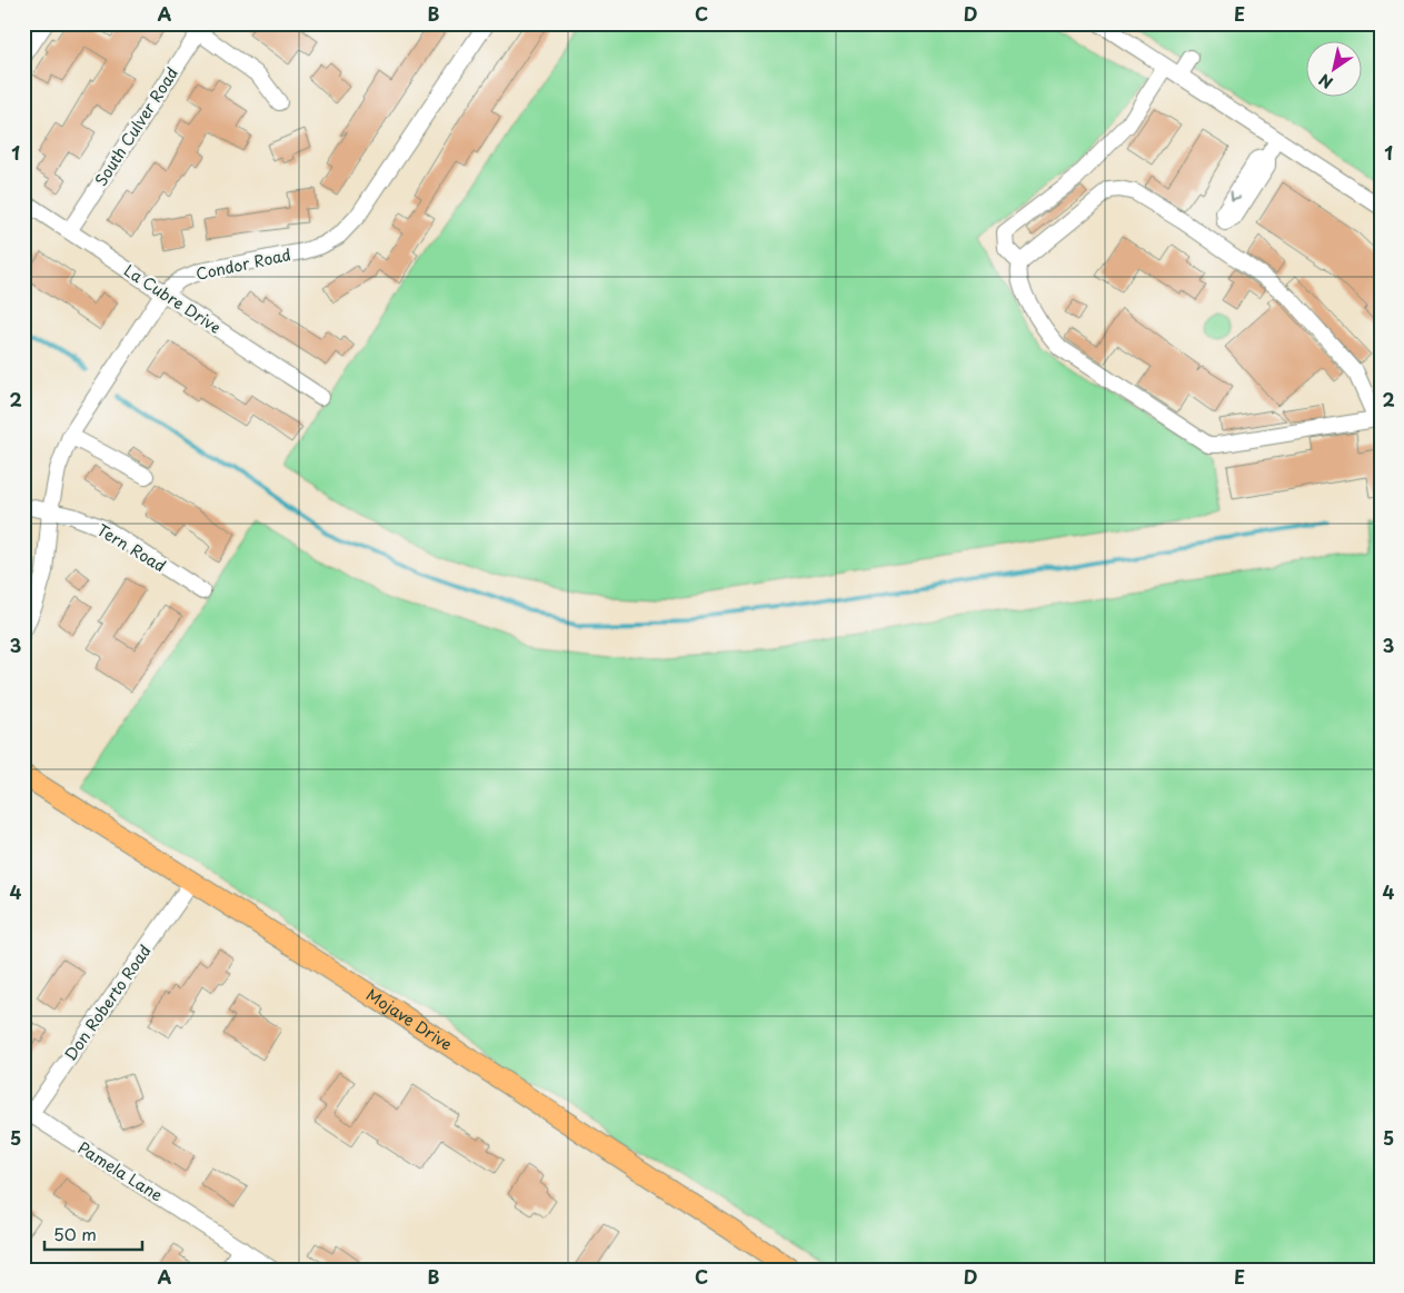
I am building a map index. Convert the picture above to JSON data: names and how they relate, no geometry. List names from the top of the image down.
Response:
{
  "streets": {
    "main road": ["Mojave Drive"],
    "street": [
      "South Culver Road",
      "Condor Road",
      "La Cubre Drive",
      "Tern Road",
      "Don Roberto Road",
      "Pamela Lane"
    ]
  },
  "crossings": [
    ["South Culver Road", "La Cubre Drive"],
    ["Condor Road", "La Cubre Drive"],
    ["Condor Road", "Tern Road"],
    ["Don Roberto Road", "Mojave Drive"],
    ["Don Roberto Road", "Pamela Lane"]
  ],
  "scale_bar": "50 m",
  "north": "bottom left",
  "grid": {
    "columns": [
      "A",
      "B",
      "C",
      "D",
      "E"
    ],
    "rows": [
      "1",
      "2",
      "3",
      "4",
      "5"
    ]
  }
}
